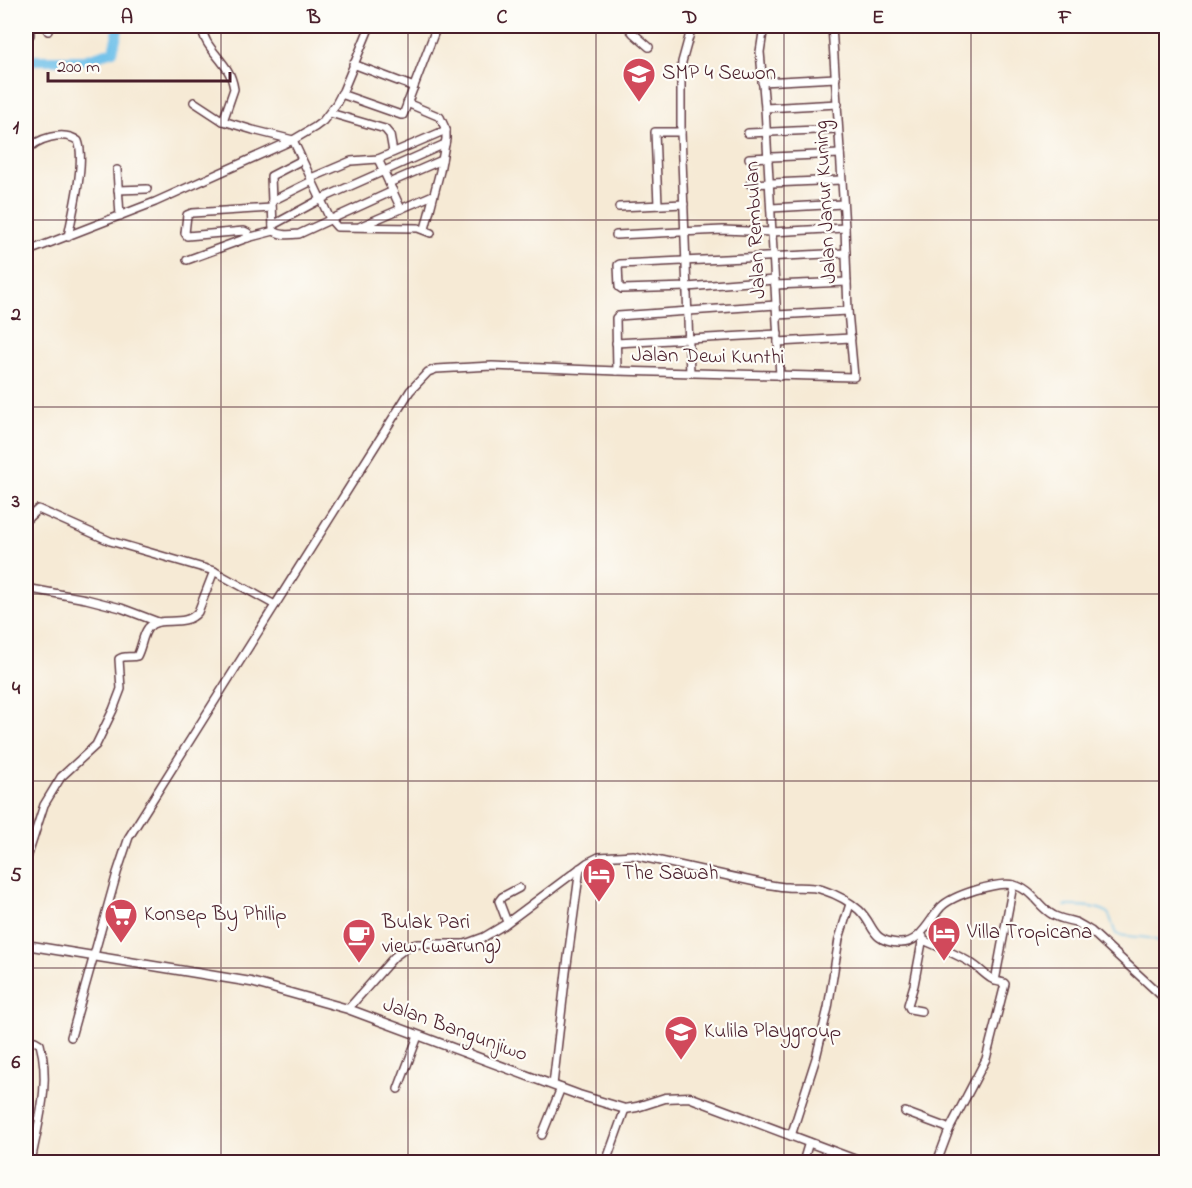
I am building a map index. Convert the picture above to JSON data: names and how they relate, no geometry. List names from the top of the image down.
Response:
{
  "streets": {
    "main road": ["Jalan Bangunjiwo"],
    "street": ["Jalan Janur Kuning", "Jalan Rembulan", "Jalan Dewi Kunthi"]
  },
  "crossings": [
    ["Jalan Janur Kuning", "Jalan Dewi Kunthi"],
    ["Jalan Rembulan", "Jalan Dewi Kunthi"],
    ["Jalan Dewi Kunthi", "Jalan Bangunjiwo"]
  ],
  "places": {
    "school or university": ["SMP 4 Sewon", "Kulila Playgroup"],
    "hotel": ["The Sawah", "Villa Tropicana"],
    "supermarket": ["Konsep By Philip"],
    "cafe": ["Bulak Pari view (warung)"]
  },
  "scale_bar": "200 m",
  "grid": {
    "columns": [
      "A",
      "B",
      "C",
      "D",
      "E",
      "F"
    ],
    "rows": [
      "1",
      "2",
      "3",
      "4",
      "5",
      "6"
    ]
  }
}
